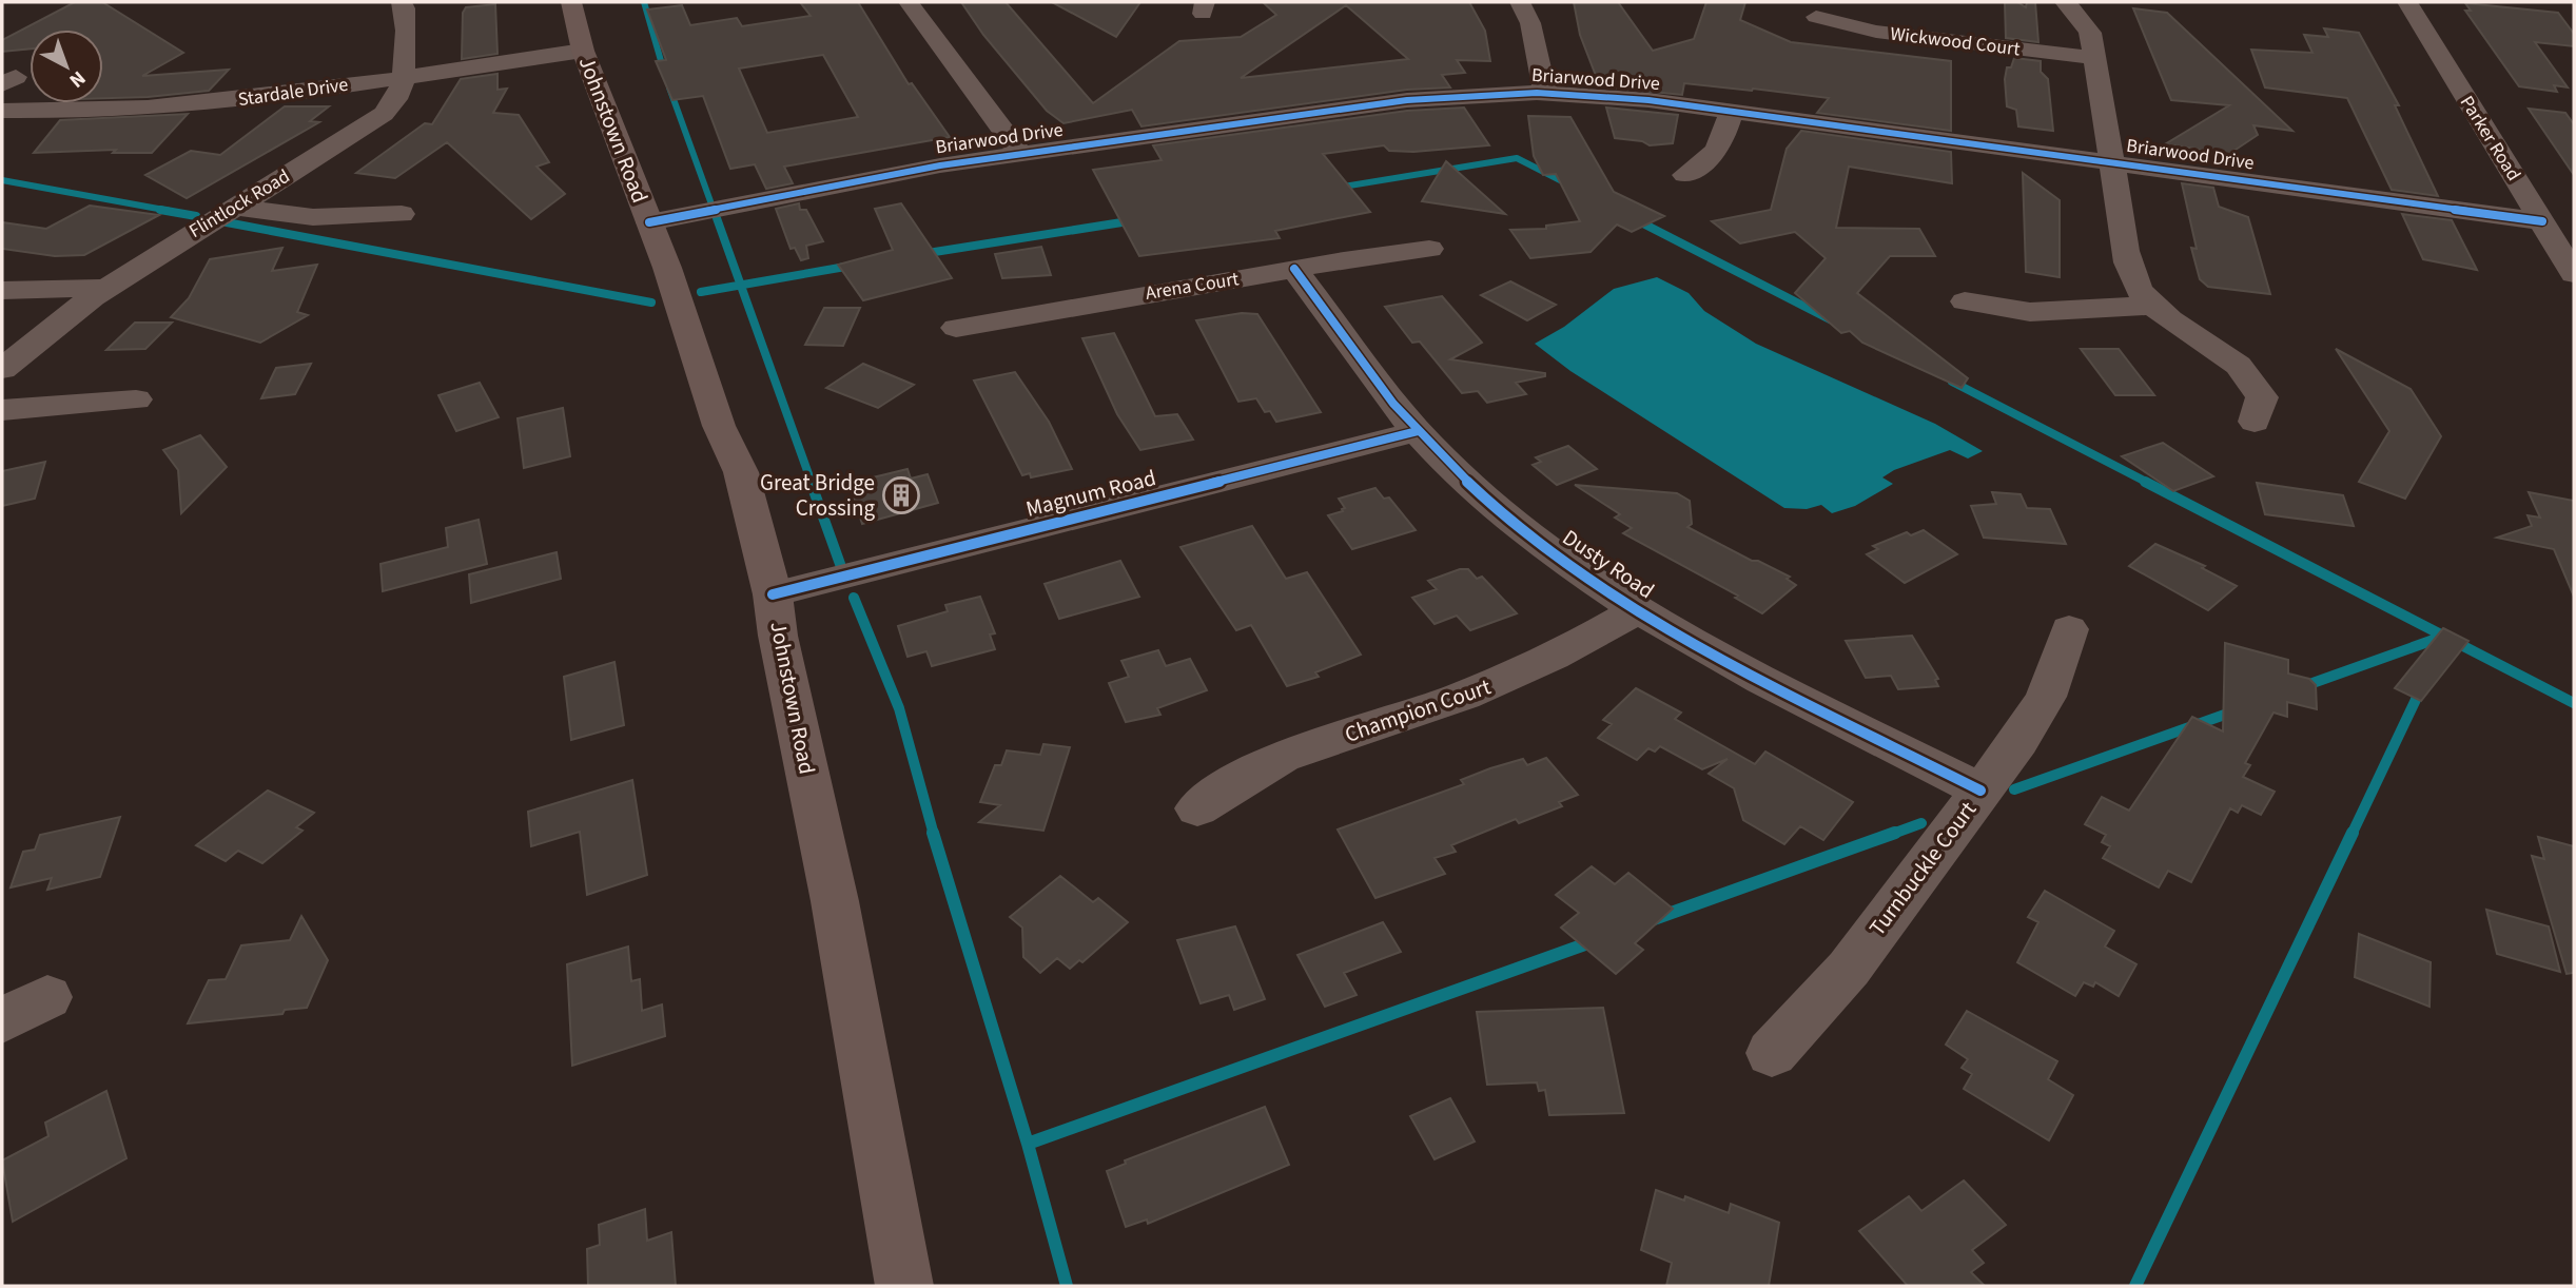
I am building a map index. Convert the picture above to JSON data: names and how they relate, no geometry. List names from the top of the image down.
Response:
{
  "streets": {
    "main road": ["Johnstown Road"],
    "street": [
      "Wickwood Court",
      "Briarwood Drive",
      "Stardale Drive",
      "Parker Road",
      "Flintlock Road",
      "Arena Court",
      "Magnum Road",
      "Dusty Road",
      "Champion Court",
      "Turnbuckle Court"
    ]
  },
  "crossings": [
    ["Briarwood Drive", "Johnstown Road"],
    ["Briarwood Drive", "Parker Road"],
    ["Stardale Drive", "Johnstown Road"],
    ["Stardale Drive", "Flintlock Road"],
    ["Johnstown Road", "Magnum Road"],
    ["Arena Court", "Dusty Road"],
    ["Magnum Road", "Dusty Road"],
    ["Dusty Road", "Champion Court"],
    ["Dusty Road", "Turnbuckle Court"]
  ],
  "places": {
    "building": ["Great Bridge Crossing"]
  },
  "north": "bottom right"
}
